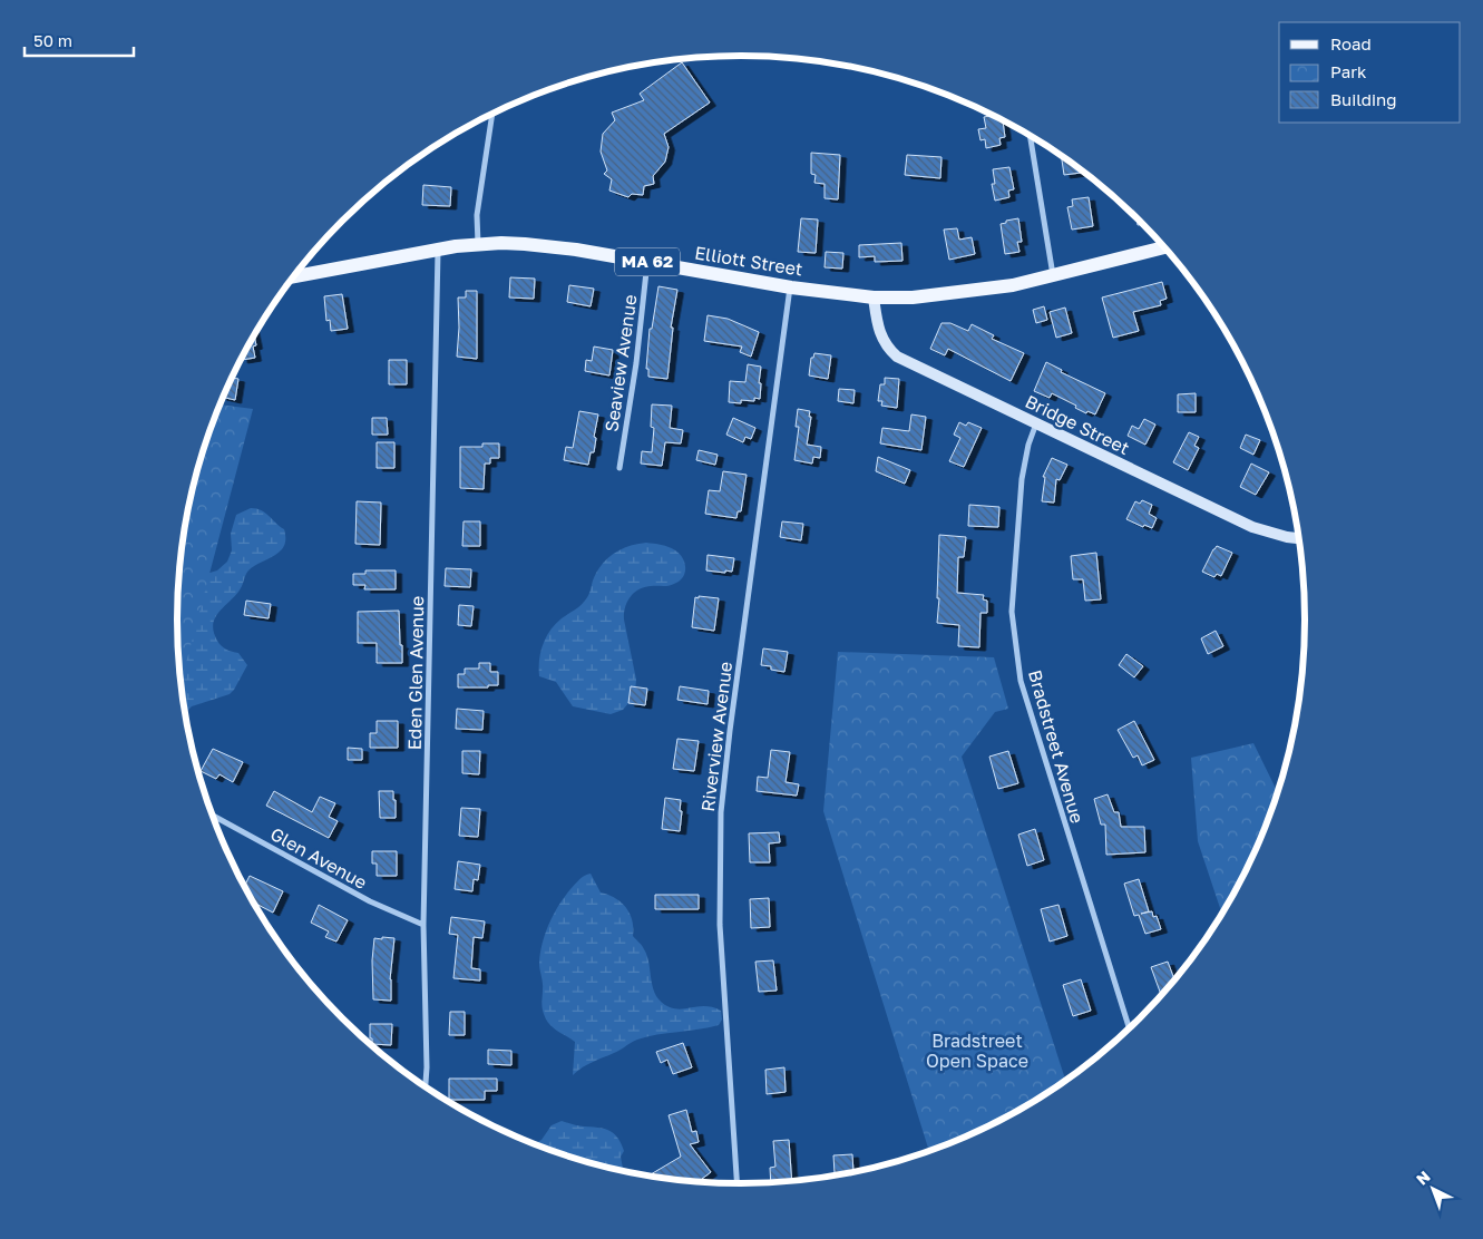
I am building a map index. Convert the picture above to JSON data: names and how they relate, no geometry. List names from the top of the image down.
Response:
{
  "streets": {
    "main road": ["Elliott Street", "MA 62", "Bridge Street"],
    "street": [
      "Seaview Avenue",
      "Eden Glen Avenue",
      "Riverview Avenue",
      "Bradstreet Avenue",
      "Glen Avenue"
    ]
  },
  "crossings": [
    ["Elliott Street", "Seaview Avenue"],
    ["Elliott Street", "Bridge Street"],
    ["Elliott Street", "Eden Glen Avenue"],
    ["Elliott Street", "Riverview Avenue"],
    ["Bridge Street", "Bradstreet Avenue"],
    ["Eden Glen Avenue", "Glen Avenue"]
  ],
  "parks": ["Bradstreet Open Space"],
  "legend": ["Road", "Park", "Building"],
  "scale_bar": "50 m",
  "north": "top left"
}
